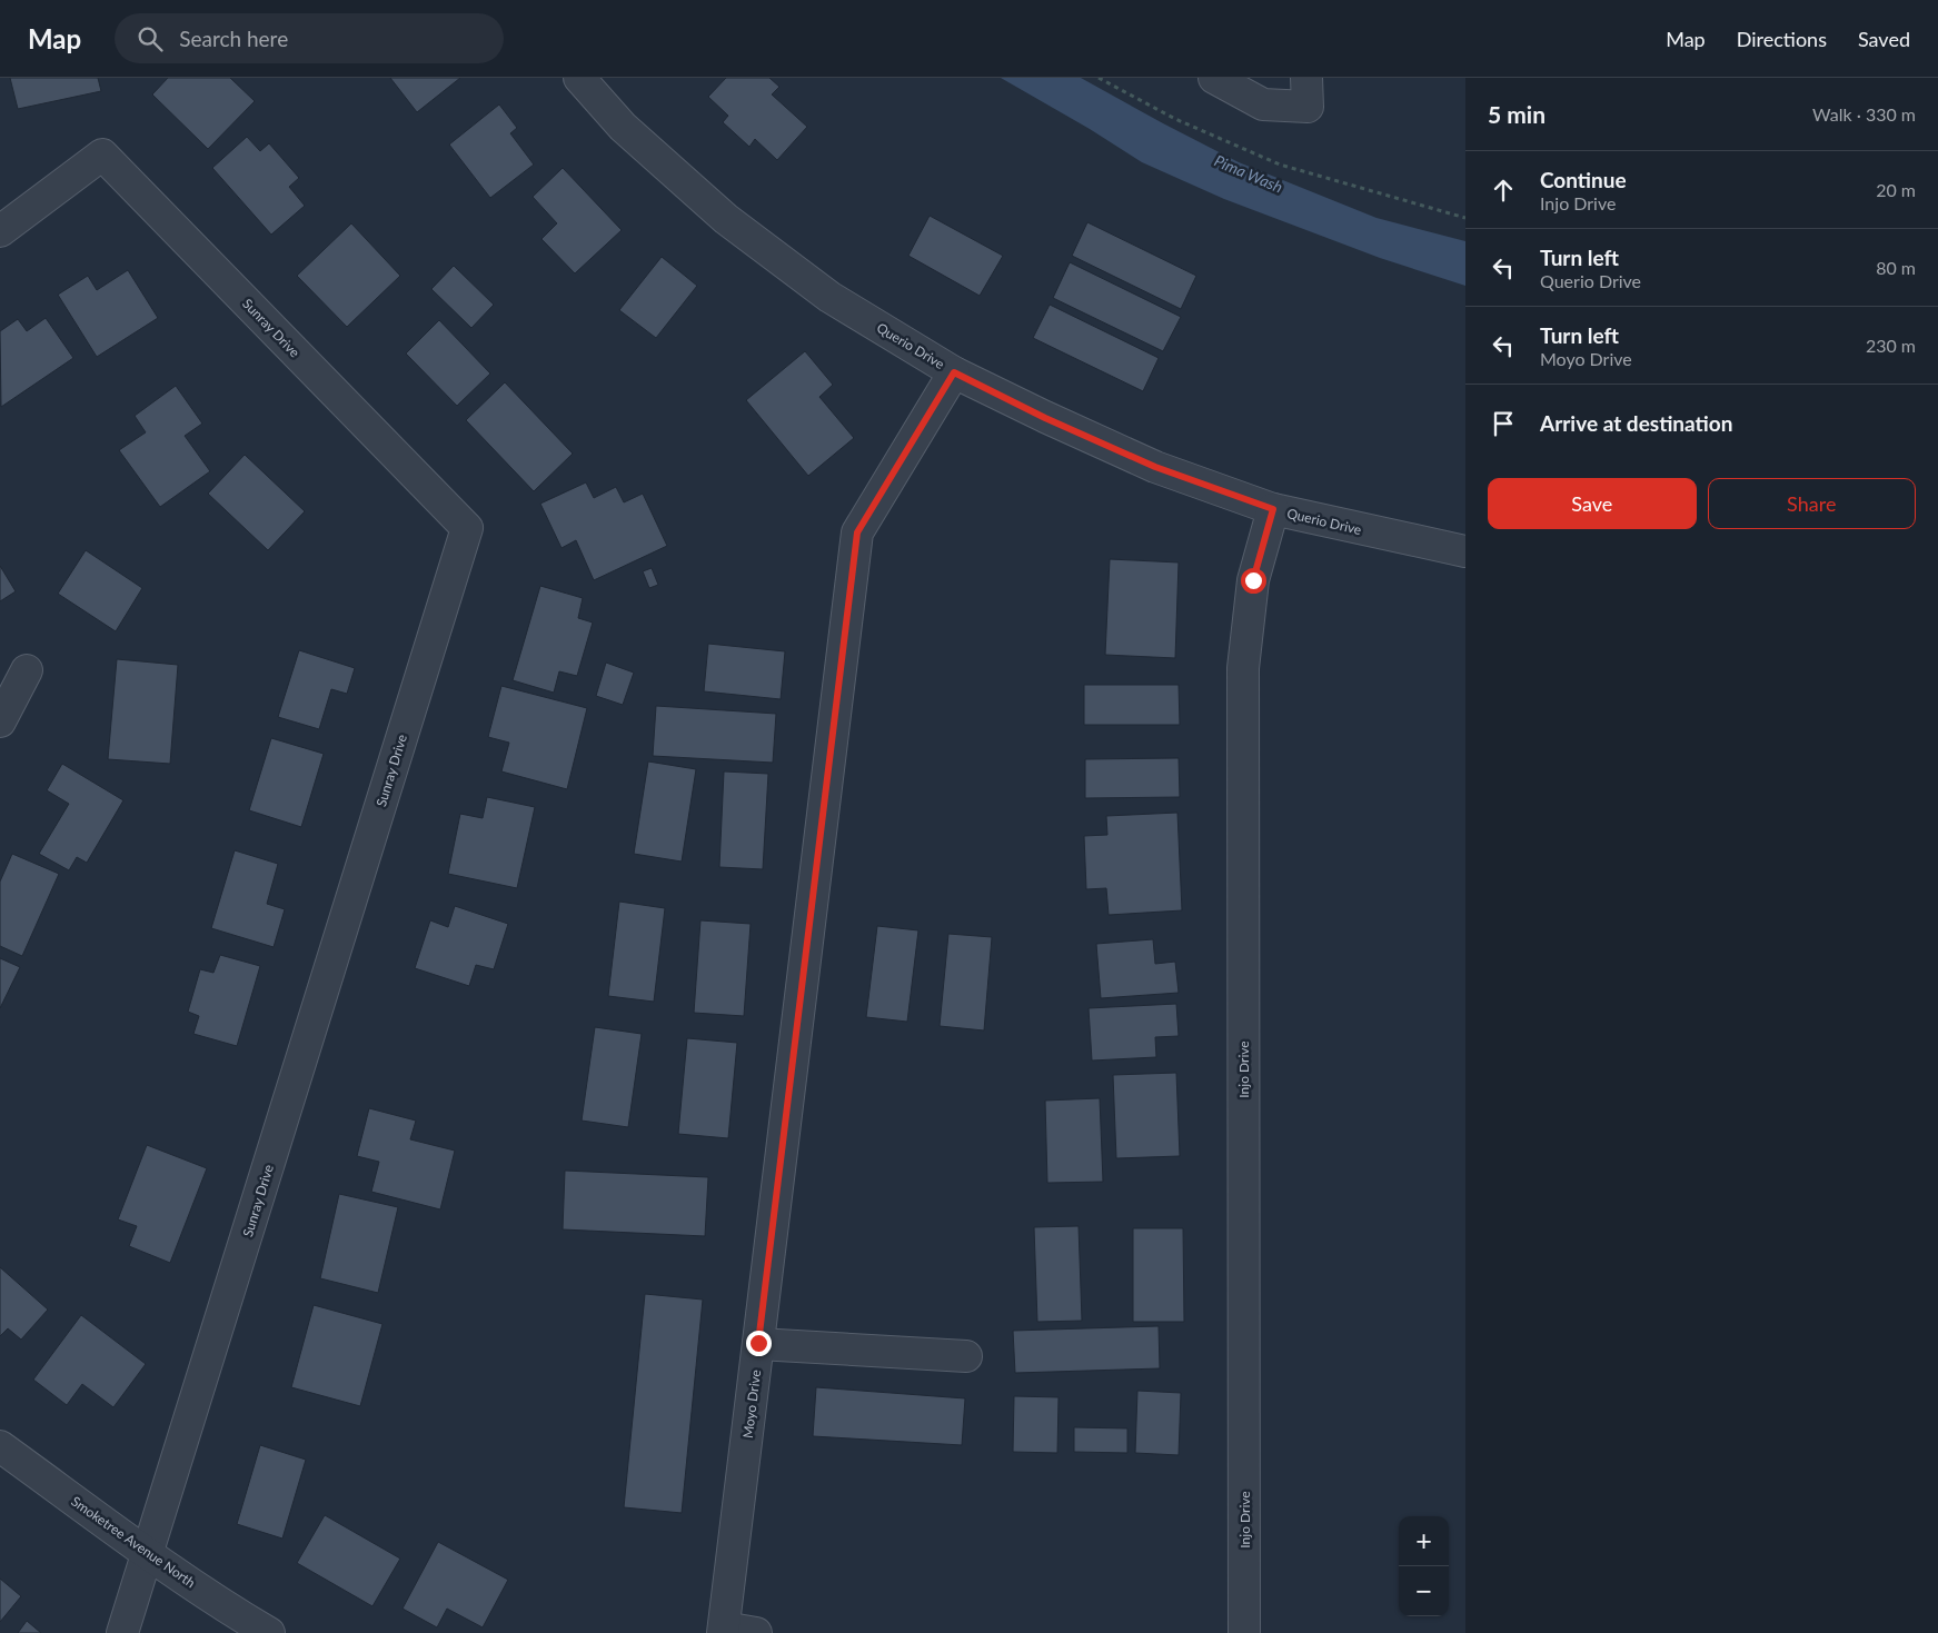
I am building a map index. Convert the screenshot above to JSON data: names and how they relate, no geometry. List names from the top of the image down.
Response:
{
  "streets": {
    "street": [
      "Sunray Drive",
      "Querio Drive",
      "Injo Drive",
      "Moyo Drive",
      "Smoketree Avenue North"
    ]
  },
  "crossings": [
    ["Sunray Drive", "Smoketree Avenue North"],
    ["Querio Drive", "Injo Drive"],
    ["Querio Drive", "Moyo Drive"]
  ],
  "water": ["Pima Wash"],
  "page": {
    "header": "Map",
    "search": "Search here",
    "nav": ["Map", "Directions", "Saved"],
    "heading": ["5 min", "Walk · 330 m"],
    "list": [
      ["Continue", "Injo Drive", "20 m"],
      ["Turn left", "Querio Drive", "80 m"],
      ["Turn left", "Moyo Drive", "230 m"],
      "Arrive at destination"
    ],
    "buttons": ["Save", "Share"],
    "map_buttons": ["+", "−"]
  }
}
